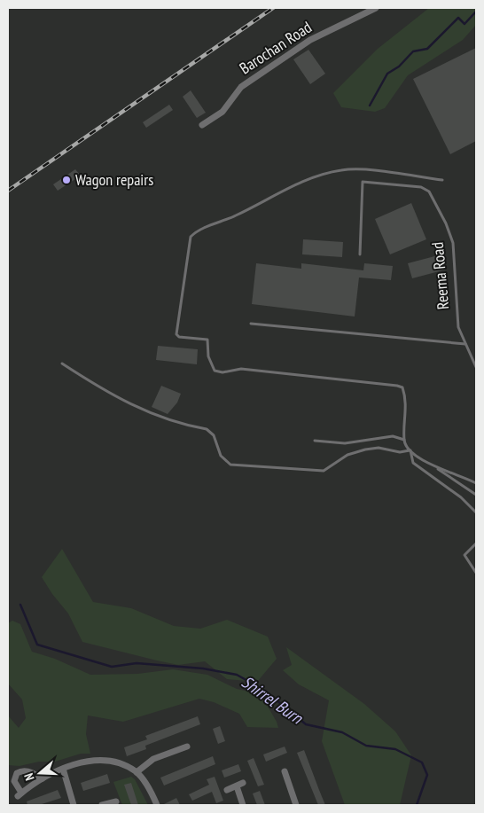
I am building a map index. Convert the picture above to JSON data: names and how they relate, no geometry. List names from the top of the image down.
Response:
{
  "streets": {
    "street": ["Barochan Road"],
    "lane": ["Reema Road"]
  },
  "water": ["Shirrel Burn"],
  "places": ["Wagon repairs"],
  "north": "left"
}
